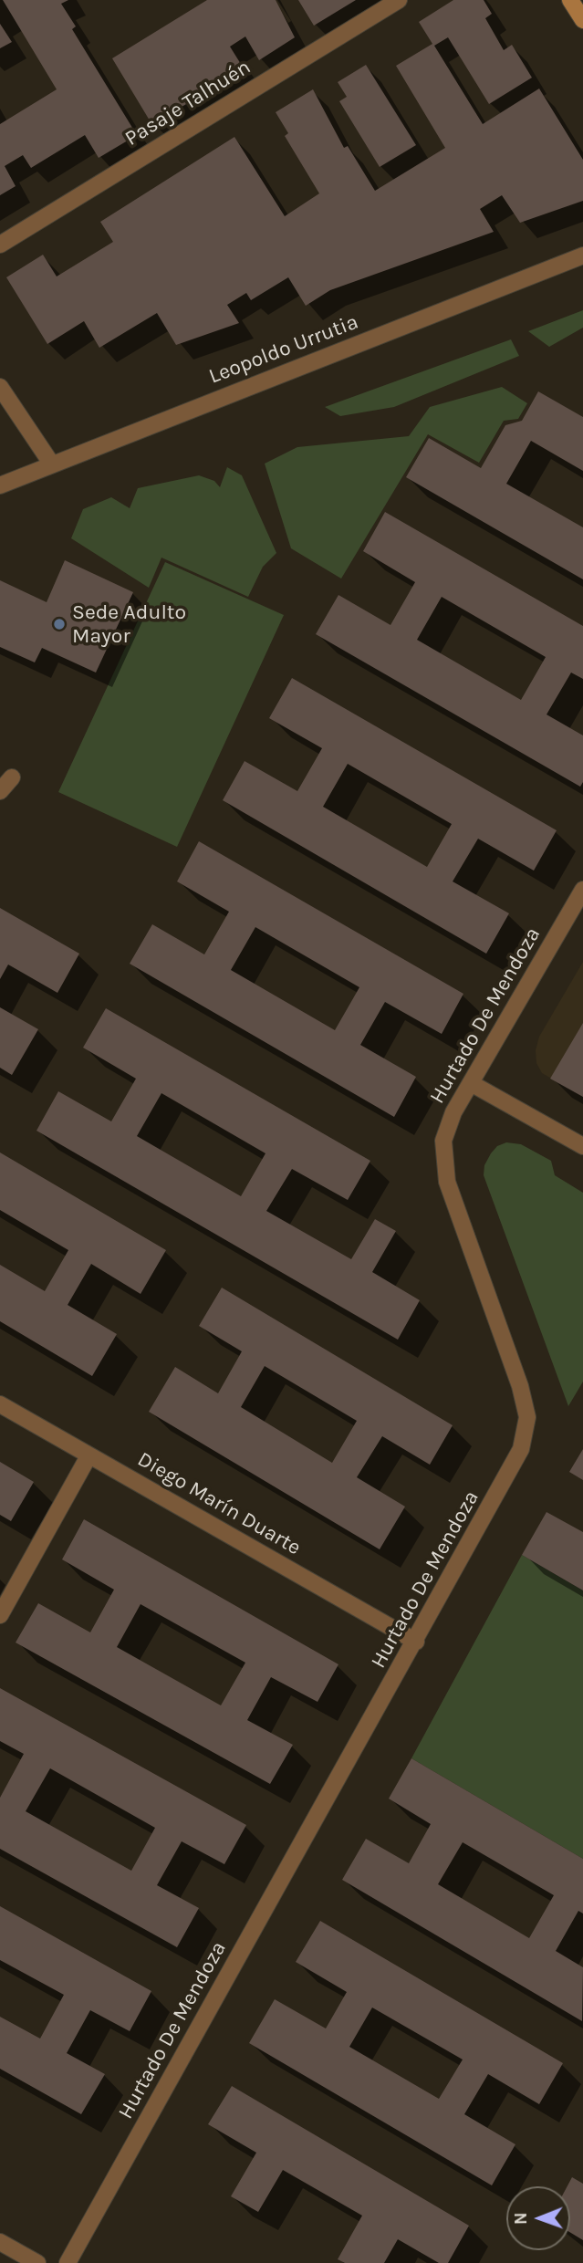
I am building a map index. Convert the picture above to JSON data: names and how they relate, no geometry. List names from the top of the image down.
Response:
{
  "streets": {
    "street": [
      "Pasaje Talhuén",
      "Leopoldo Urrutia",
      "Hurtado De Mendoza",
      "Diego Marín Duarte"
    ]
  },
  "crossings": [
    ["Hurtado De Mendoza", "Diego Marín Duarte"]
  ],
  "places": ["Sede Adulto Mayor"],
  "north": "left"
}
